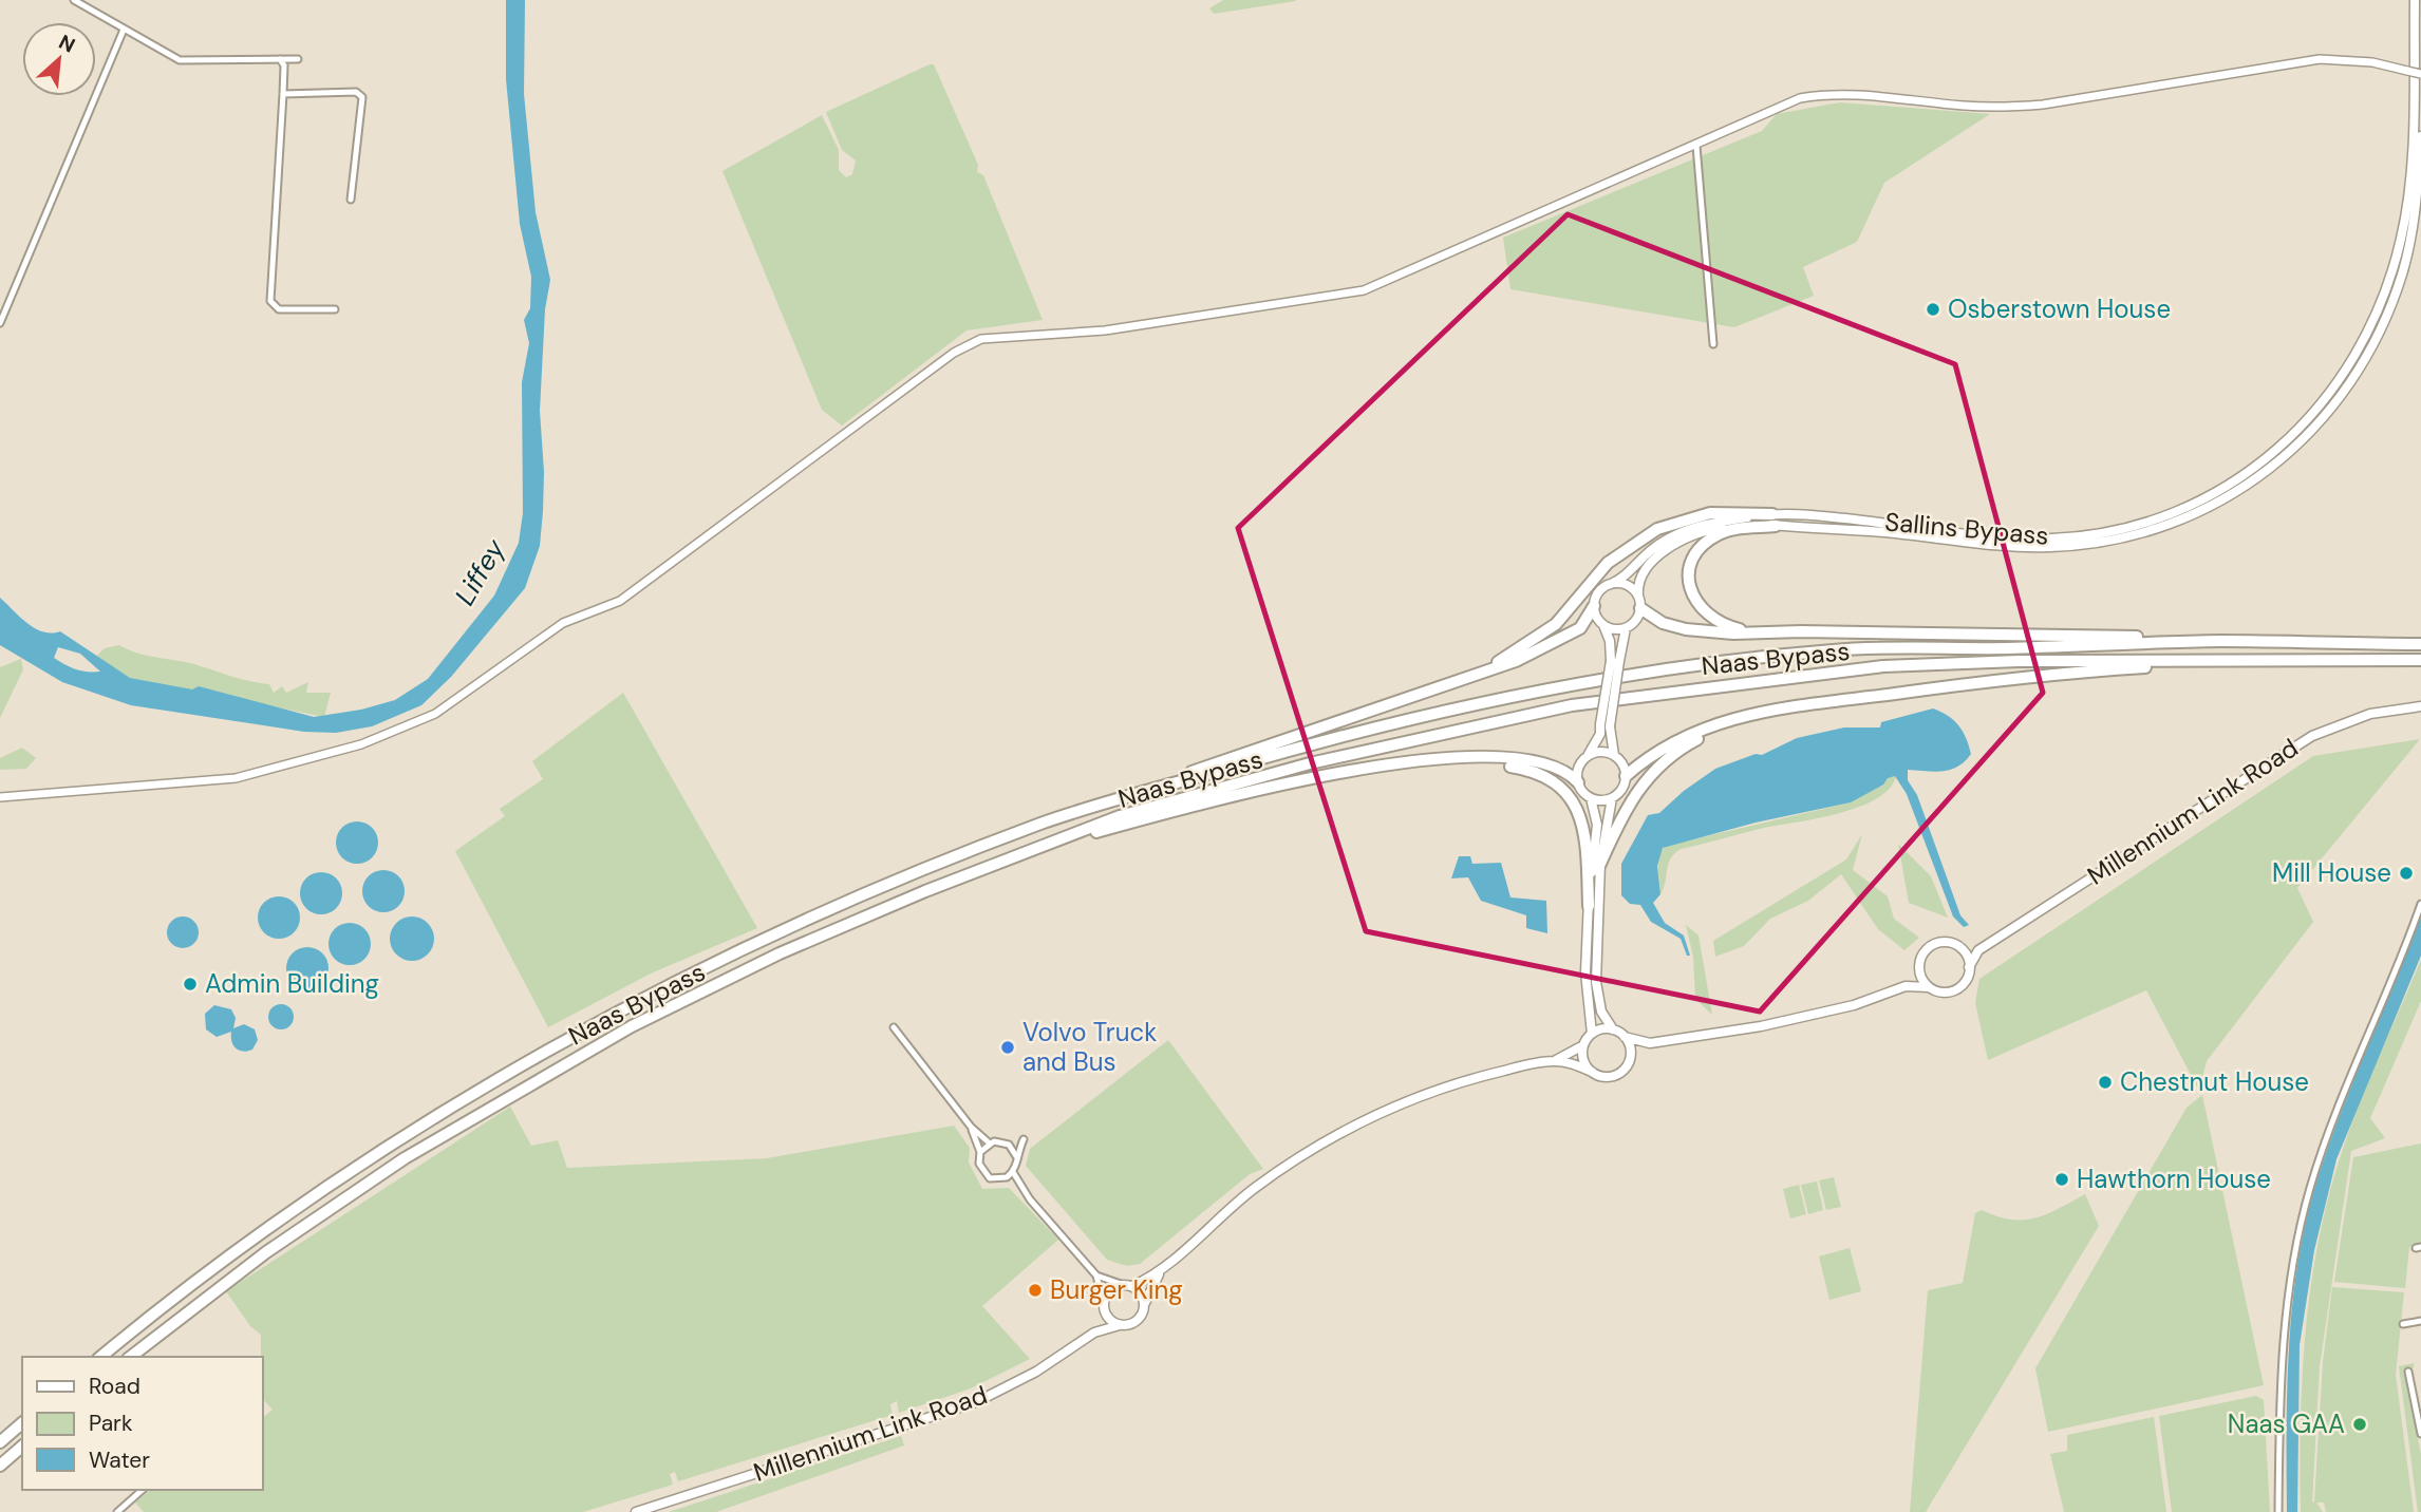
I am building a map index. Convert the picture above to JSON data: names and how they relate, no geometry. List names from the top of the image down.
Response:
{
  "streets": {
    "highway": ["Naas Bypass"],
    "main road": ["Sallins Bypass", "Millennium Link Road"]
  },
  "water": ["Liffey"],
  "places": [
    "Osberstown House",
    "Mill House",
    "Admin Building",
    "Volvo Truck and Bus",
    "Chestnut House",
    "Hawthorn House",
    "Burger King",
    "Naas GAA"
  ],
  "legend": ["Road", "Park", "Water"],
  "north": "top right"
}
